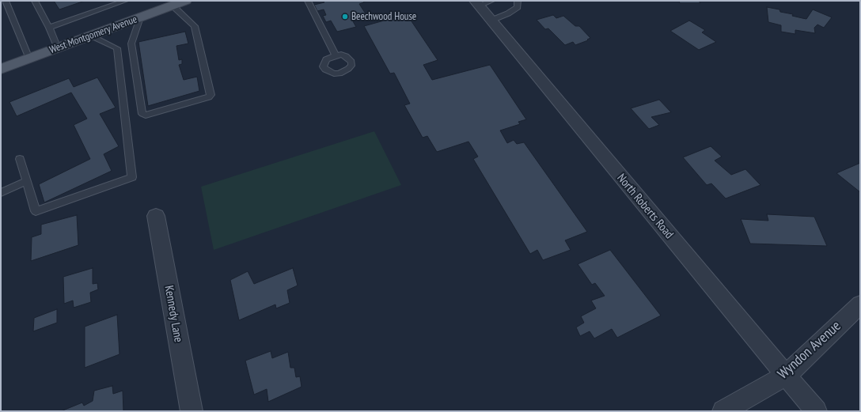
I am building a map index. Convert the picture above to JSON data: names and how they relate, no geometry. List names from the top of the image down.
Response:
{
  "streets": {
    "main road": ["West Montgomery Avenue"],
    "street": ["North Roberts Road", "Kennedy Lane", "Wyndon Avenue"]
  },
  "crossings": [
    ["North Roberts Road", "Wyndon Avenue"]
  ],
  "places": ["Beechwood House"]
}
